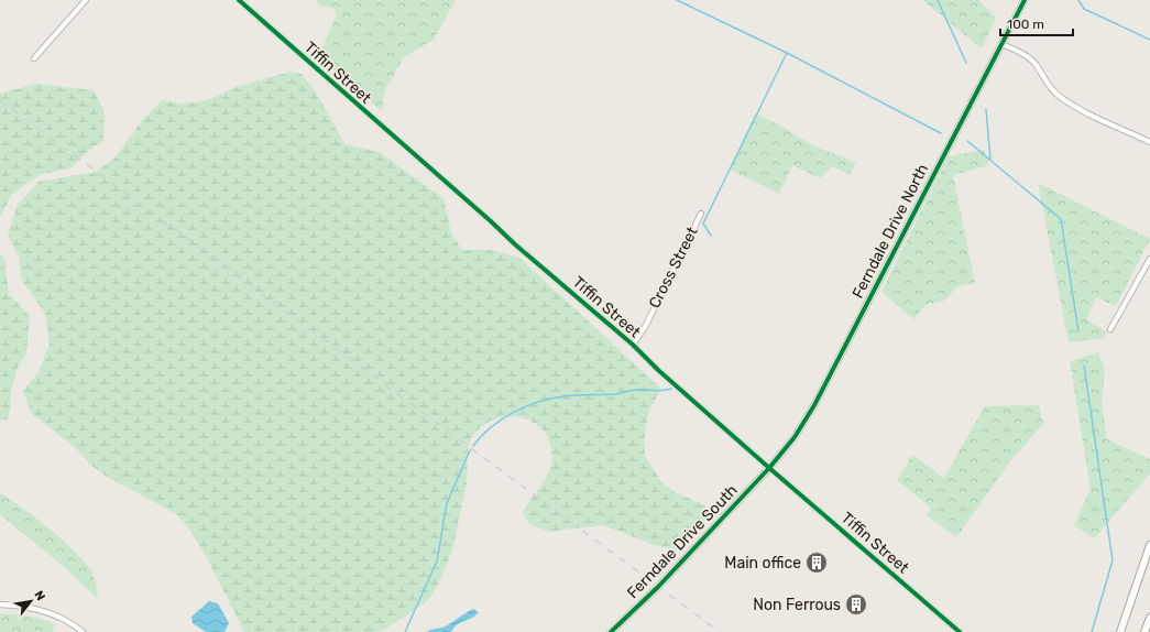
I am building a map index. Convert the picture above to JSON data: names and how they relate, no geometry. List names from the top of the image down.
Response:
{
  "streets": {
    "main road": ["Ferndale Drive North", "Ferndale Drive South"],
    "street": ["Tiffin Street", "Cross Street"]
  },
  "crossings": [
    ["Tiffin Street", "Ferndale Drive North"],
    ["Tiffin Street", "Cross Street"],
    ["Tiffin Street", "Ferndale Drive South"],
    ["Ferndale Drive North", "Ferndale Drive South"]
  ],
  "places": {
    "building": ["Main office", "Non Ferrous"]
  },
  "scale_bar": "100 m",
  "north": "top right"
}
